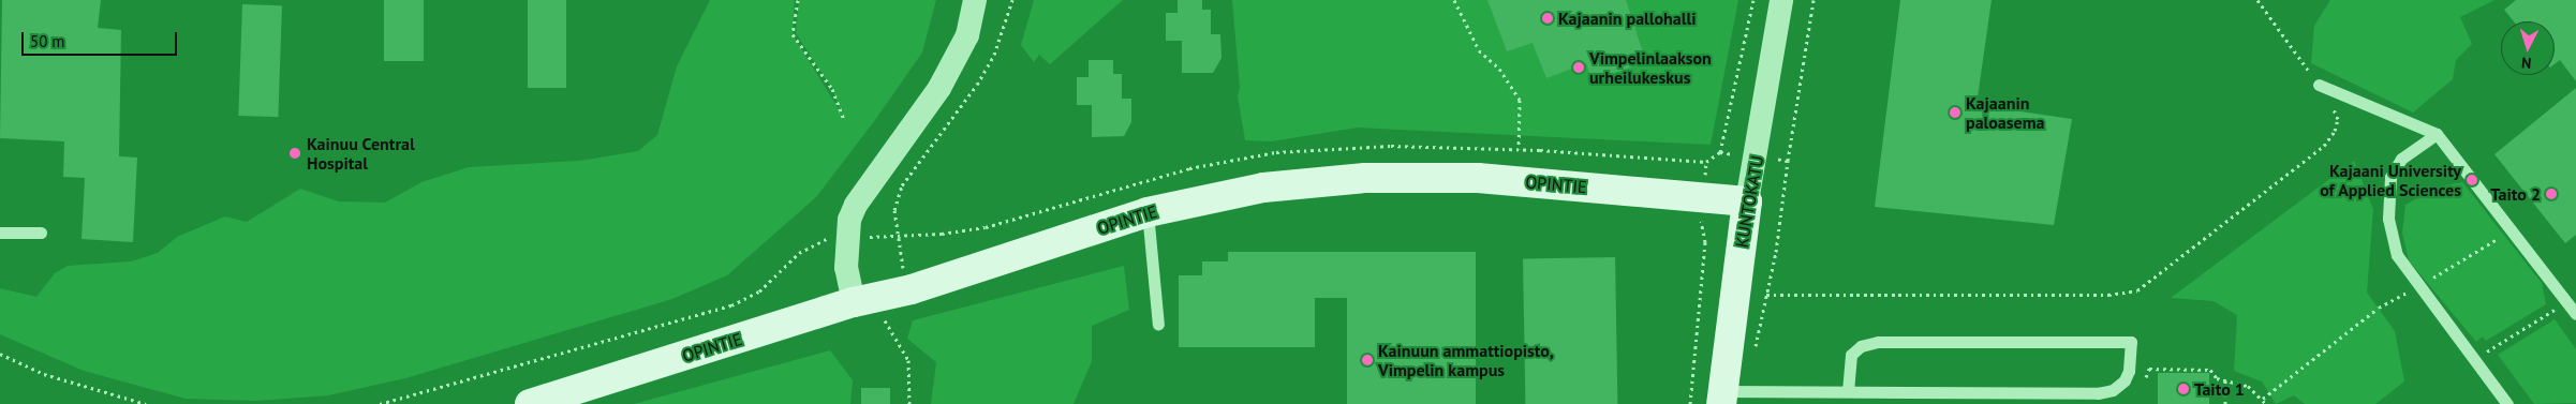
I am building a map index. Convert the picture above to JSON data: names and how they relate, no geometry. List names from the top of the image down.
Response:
{
  "streets": {
    "street": ["OPINTIE", "KUNTOKATU"]
  },
  "crossings": [
    ["OPINTIE", "KUNTOKATU"]
  ],
  "places": [
    "Kajaanin pallohalli",
    "Vimpelinlaakson urheilukeskus",
    "Kajaanin paloasema",
    "Kainuu Central Hospital",
    "Kajaani University of Applied Sciences",
    "Taito 2",
    "Kainuun ammattiopisto, Vimpelin kampus",
    "Taito 1"
  ],
  "scale_bar": "50 m",
  "north": "bottom"
}
